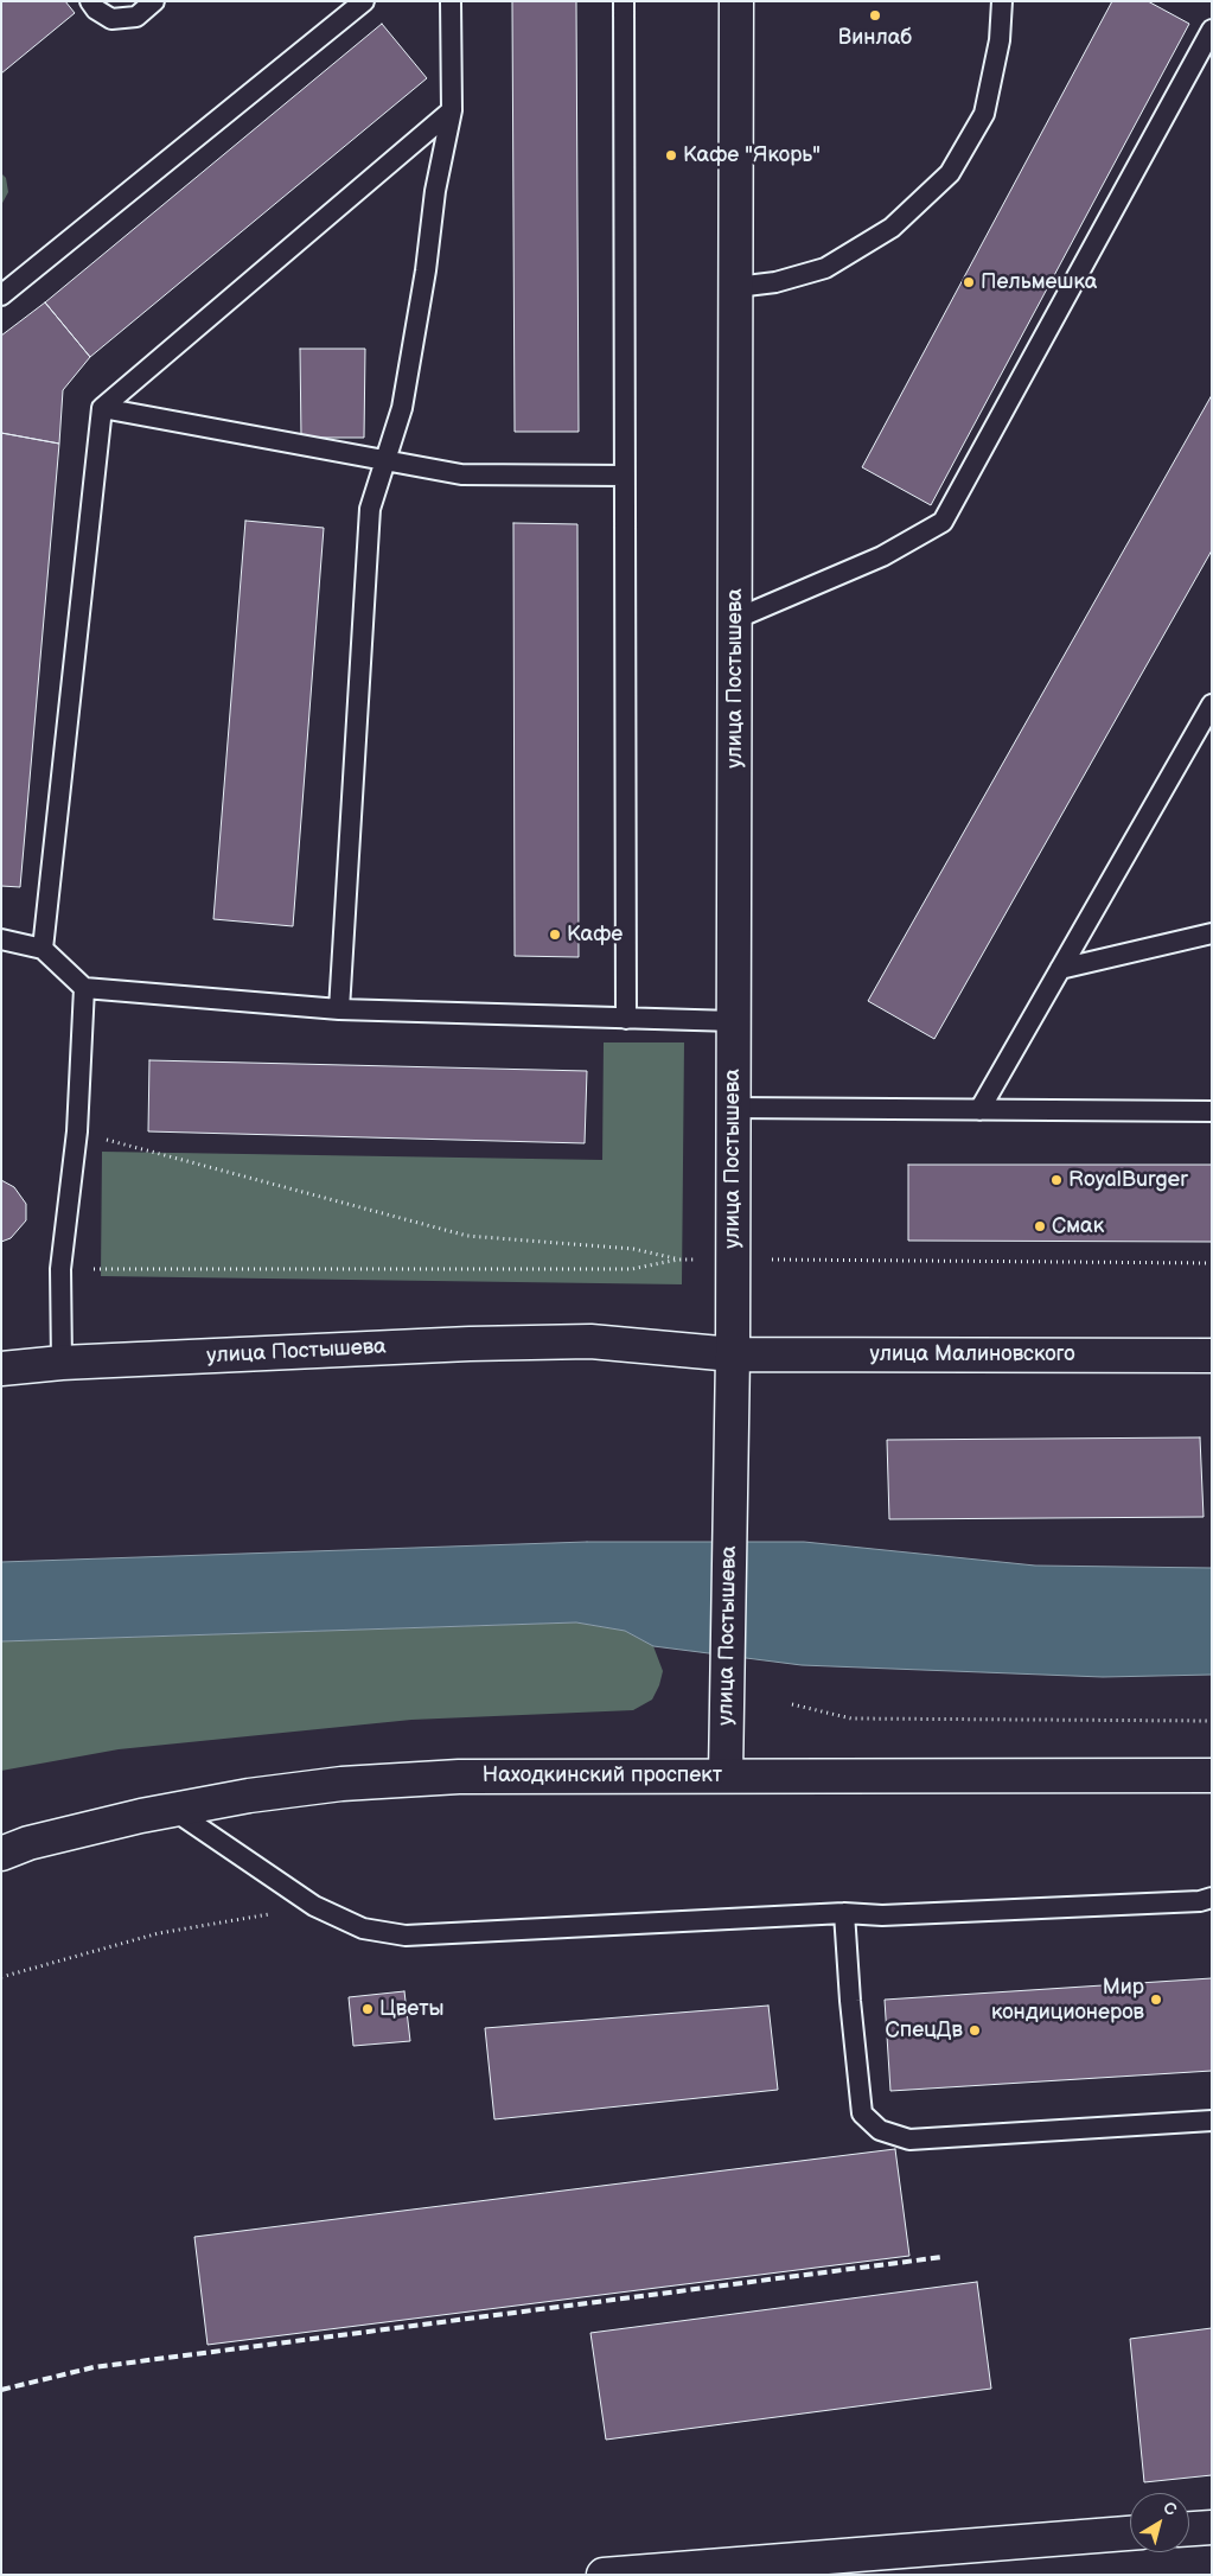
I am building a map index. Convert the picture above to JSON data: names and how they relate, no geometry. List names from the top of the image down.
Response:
{
  "streets": {
    "main road": ["улица Постышева", "улица Малиновского", "Находкинский проспект"]
  },
  "crossings": [
    ["улица Постышева", "улица Малиновского"],
    ["улица Постышева", "Находкинский проспект"]
  ],
  "places": [
    "Винлаб",
    "Кафе \"Якорь\"",
    "Пельмешка",
    "Кафе",
    "RoyalBurger",
    "Смак",
    "Мир кондиционеров",
    "Цветы",
    "СпецДв"
  ],
  "north": "top right"
}
